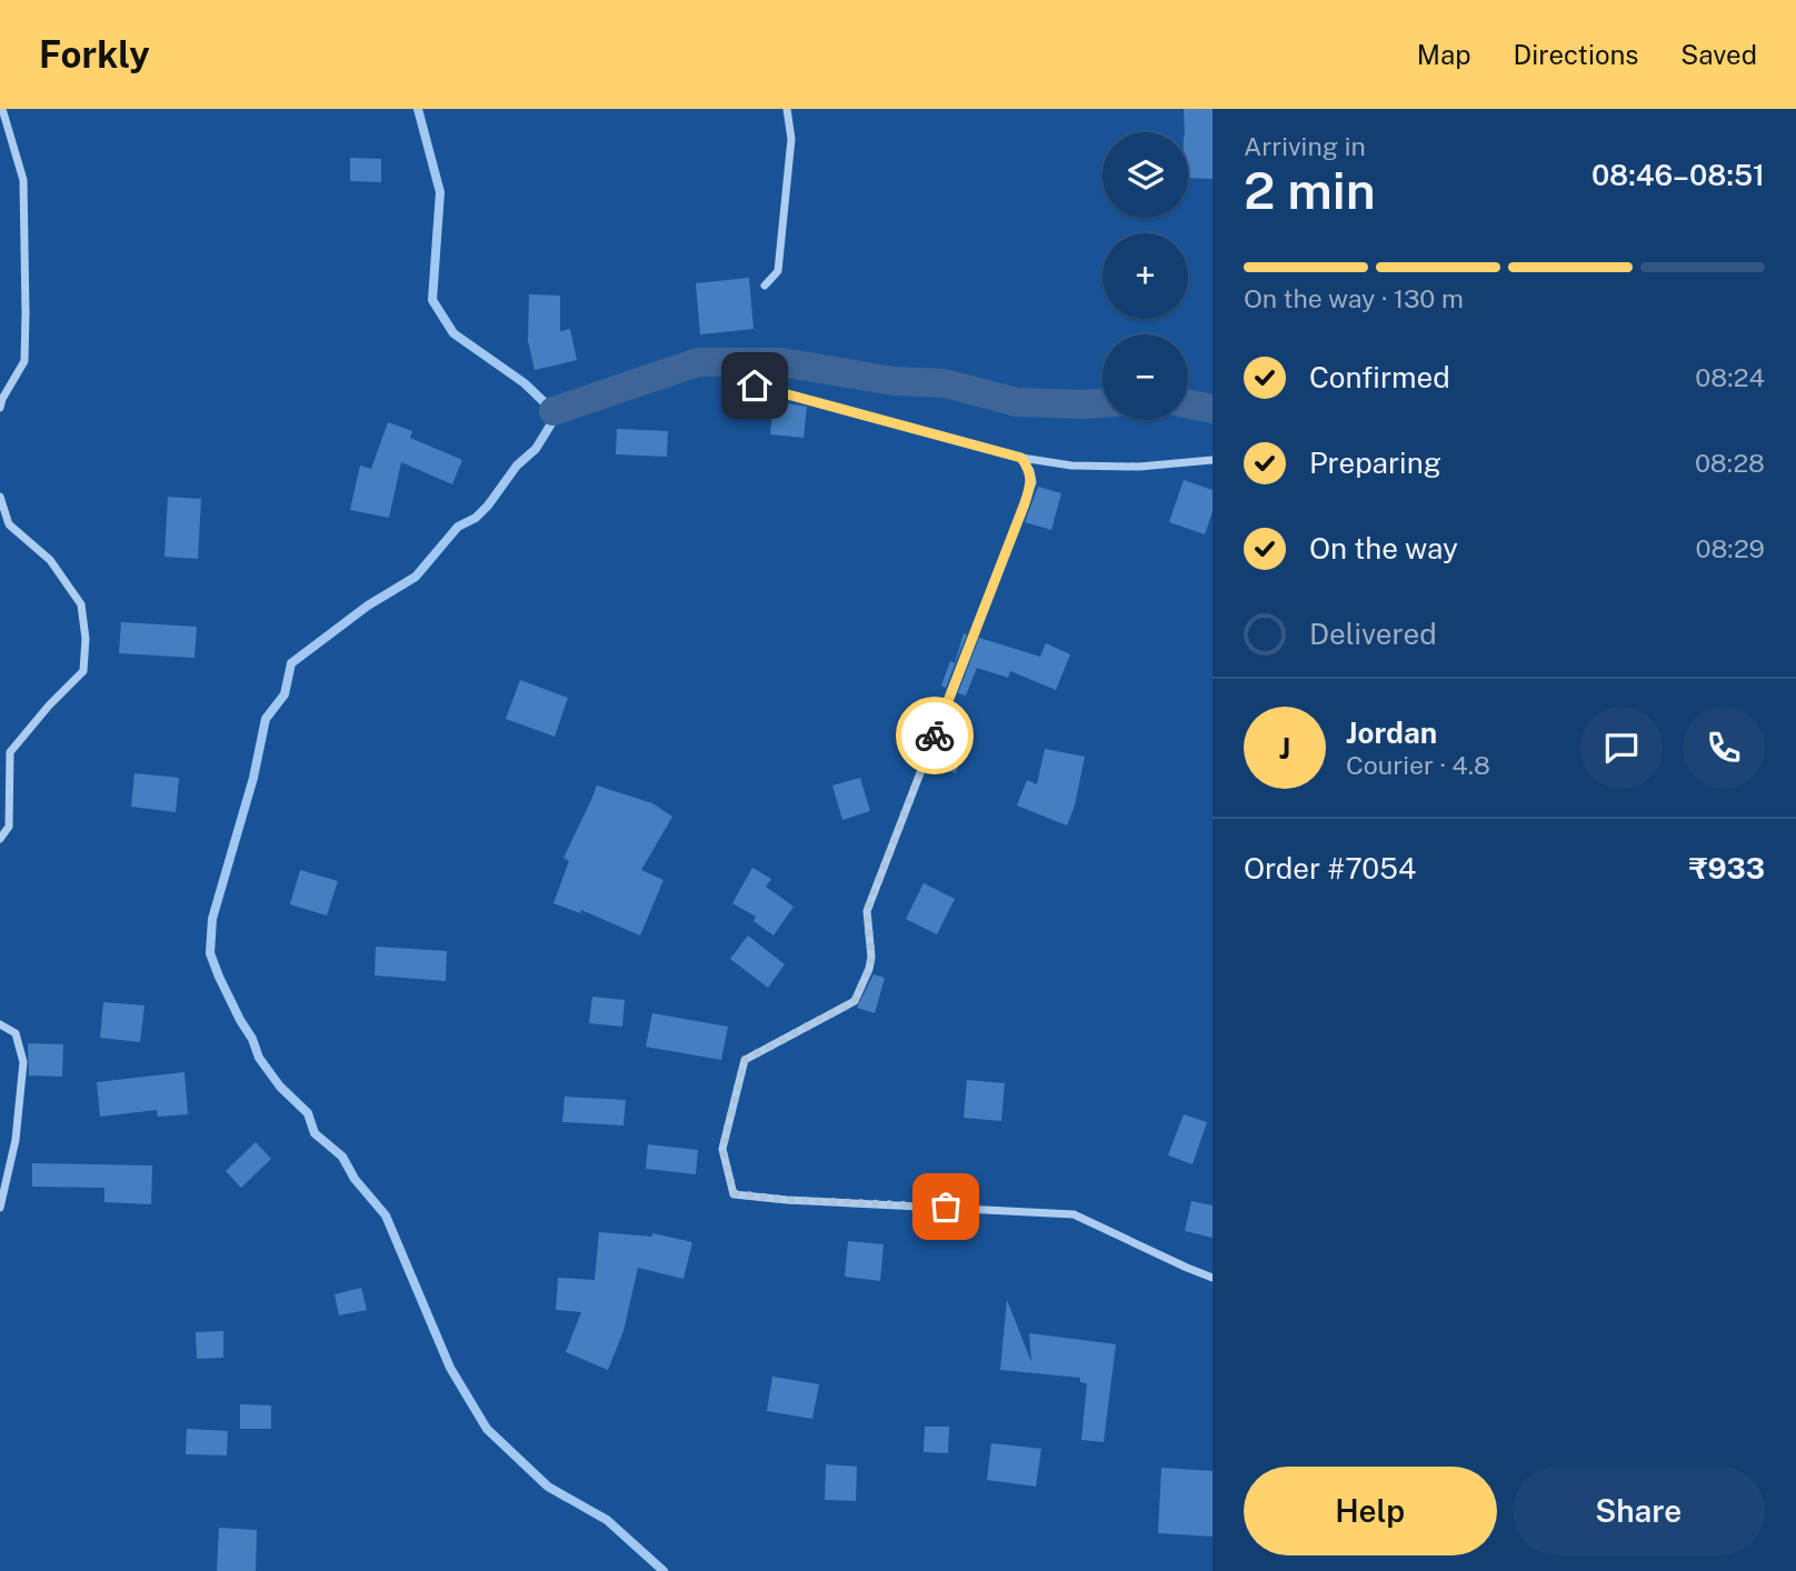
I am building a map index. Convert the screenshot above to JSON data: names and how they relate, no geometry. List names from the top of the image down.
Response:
{
  "page": {
    "header": "Forkly",
    "nav": ["Map", "Directions", "Saved"],
    "heading": ["2 min", "Arriving in", "08:46–08:51"],
    "panel": [
      "Jordan",
      "Courier · 4.8",
      "Order #7054",
      "₹933"
    ],
    "map_buttons": ["+", "−"],
    "bar": "On the way · 130 m",
    "list": [
      ["Confirmed", "08:24"],
      ["Preparing", "08:28"],
      ["On the way", "08:29"],
      "Delivered"
    ],
    "round": "J",
    "buttons": ["Help", "Share"]
  }
}
